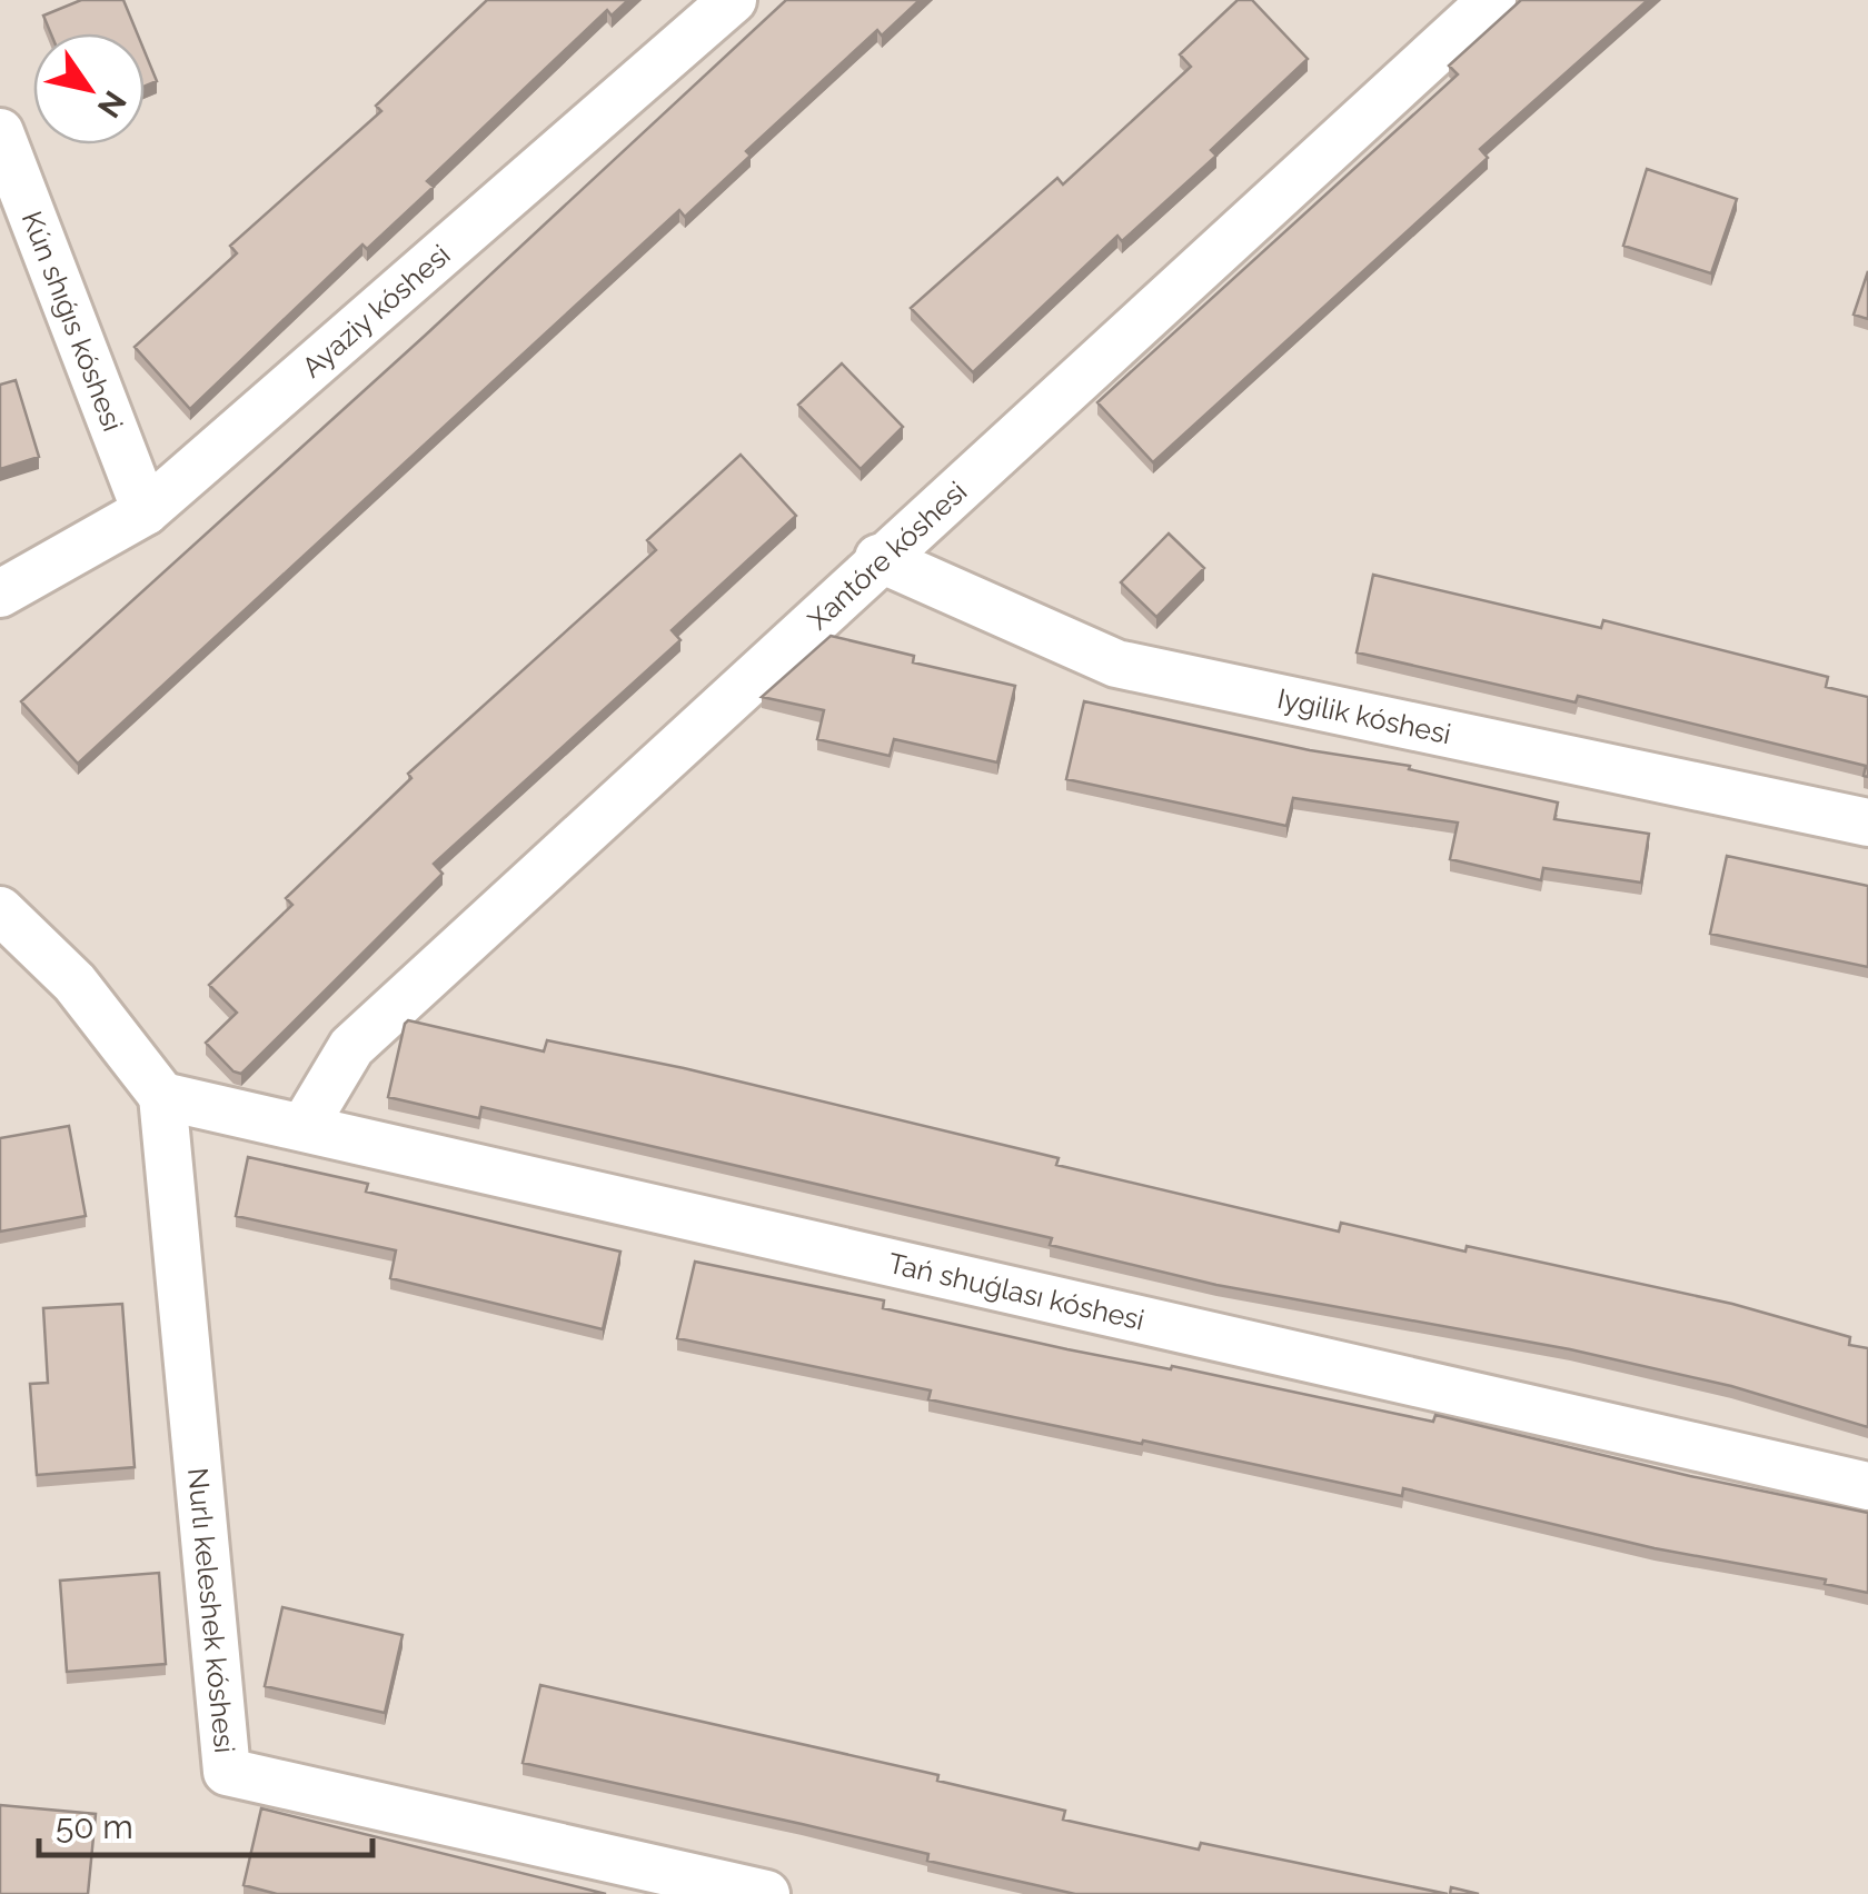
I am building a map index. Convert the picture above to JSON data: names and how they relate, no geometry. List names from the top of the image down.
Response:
{
  "streets": {
    "street": [
      "Ayaziy kóshesi",
      "Kún shıǵıs kóshesi",
      "Xantóre kóshesi",
      "Iygilik kóshesi",
      "Tań shuǵlası kóshesi",
      "Nurlı keleshek kóshesi"
    ]
  },
  "crossings": [
    ["Ayaziy kóshesi", "Kún shıǵıs kóshesi"],
    ["Xantóre kóshesi", "Iygilik kóshesi"],
    ["Xantóre kóshesi", "Tań shuǵlası kóshesi"],
    ["Tań shuǵlası kóshesi", "Nurlı keleshek kóshesi"]
  ],
  "scale_bar": "50 m",
  "north": "bottom right"
}
